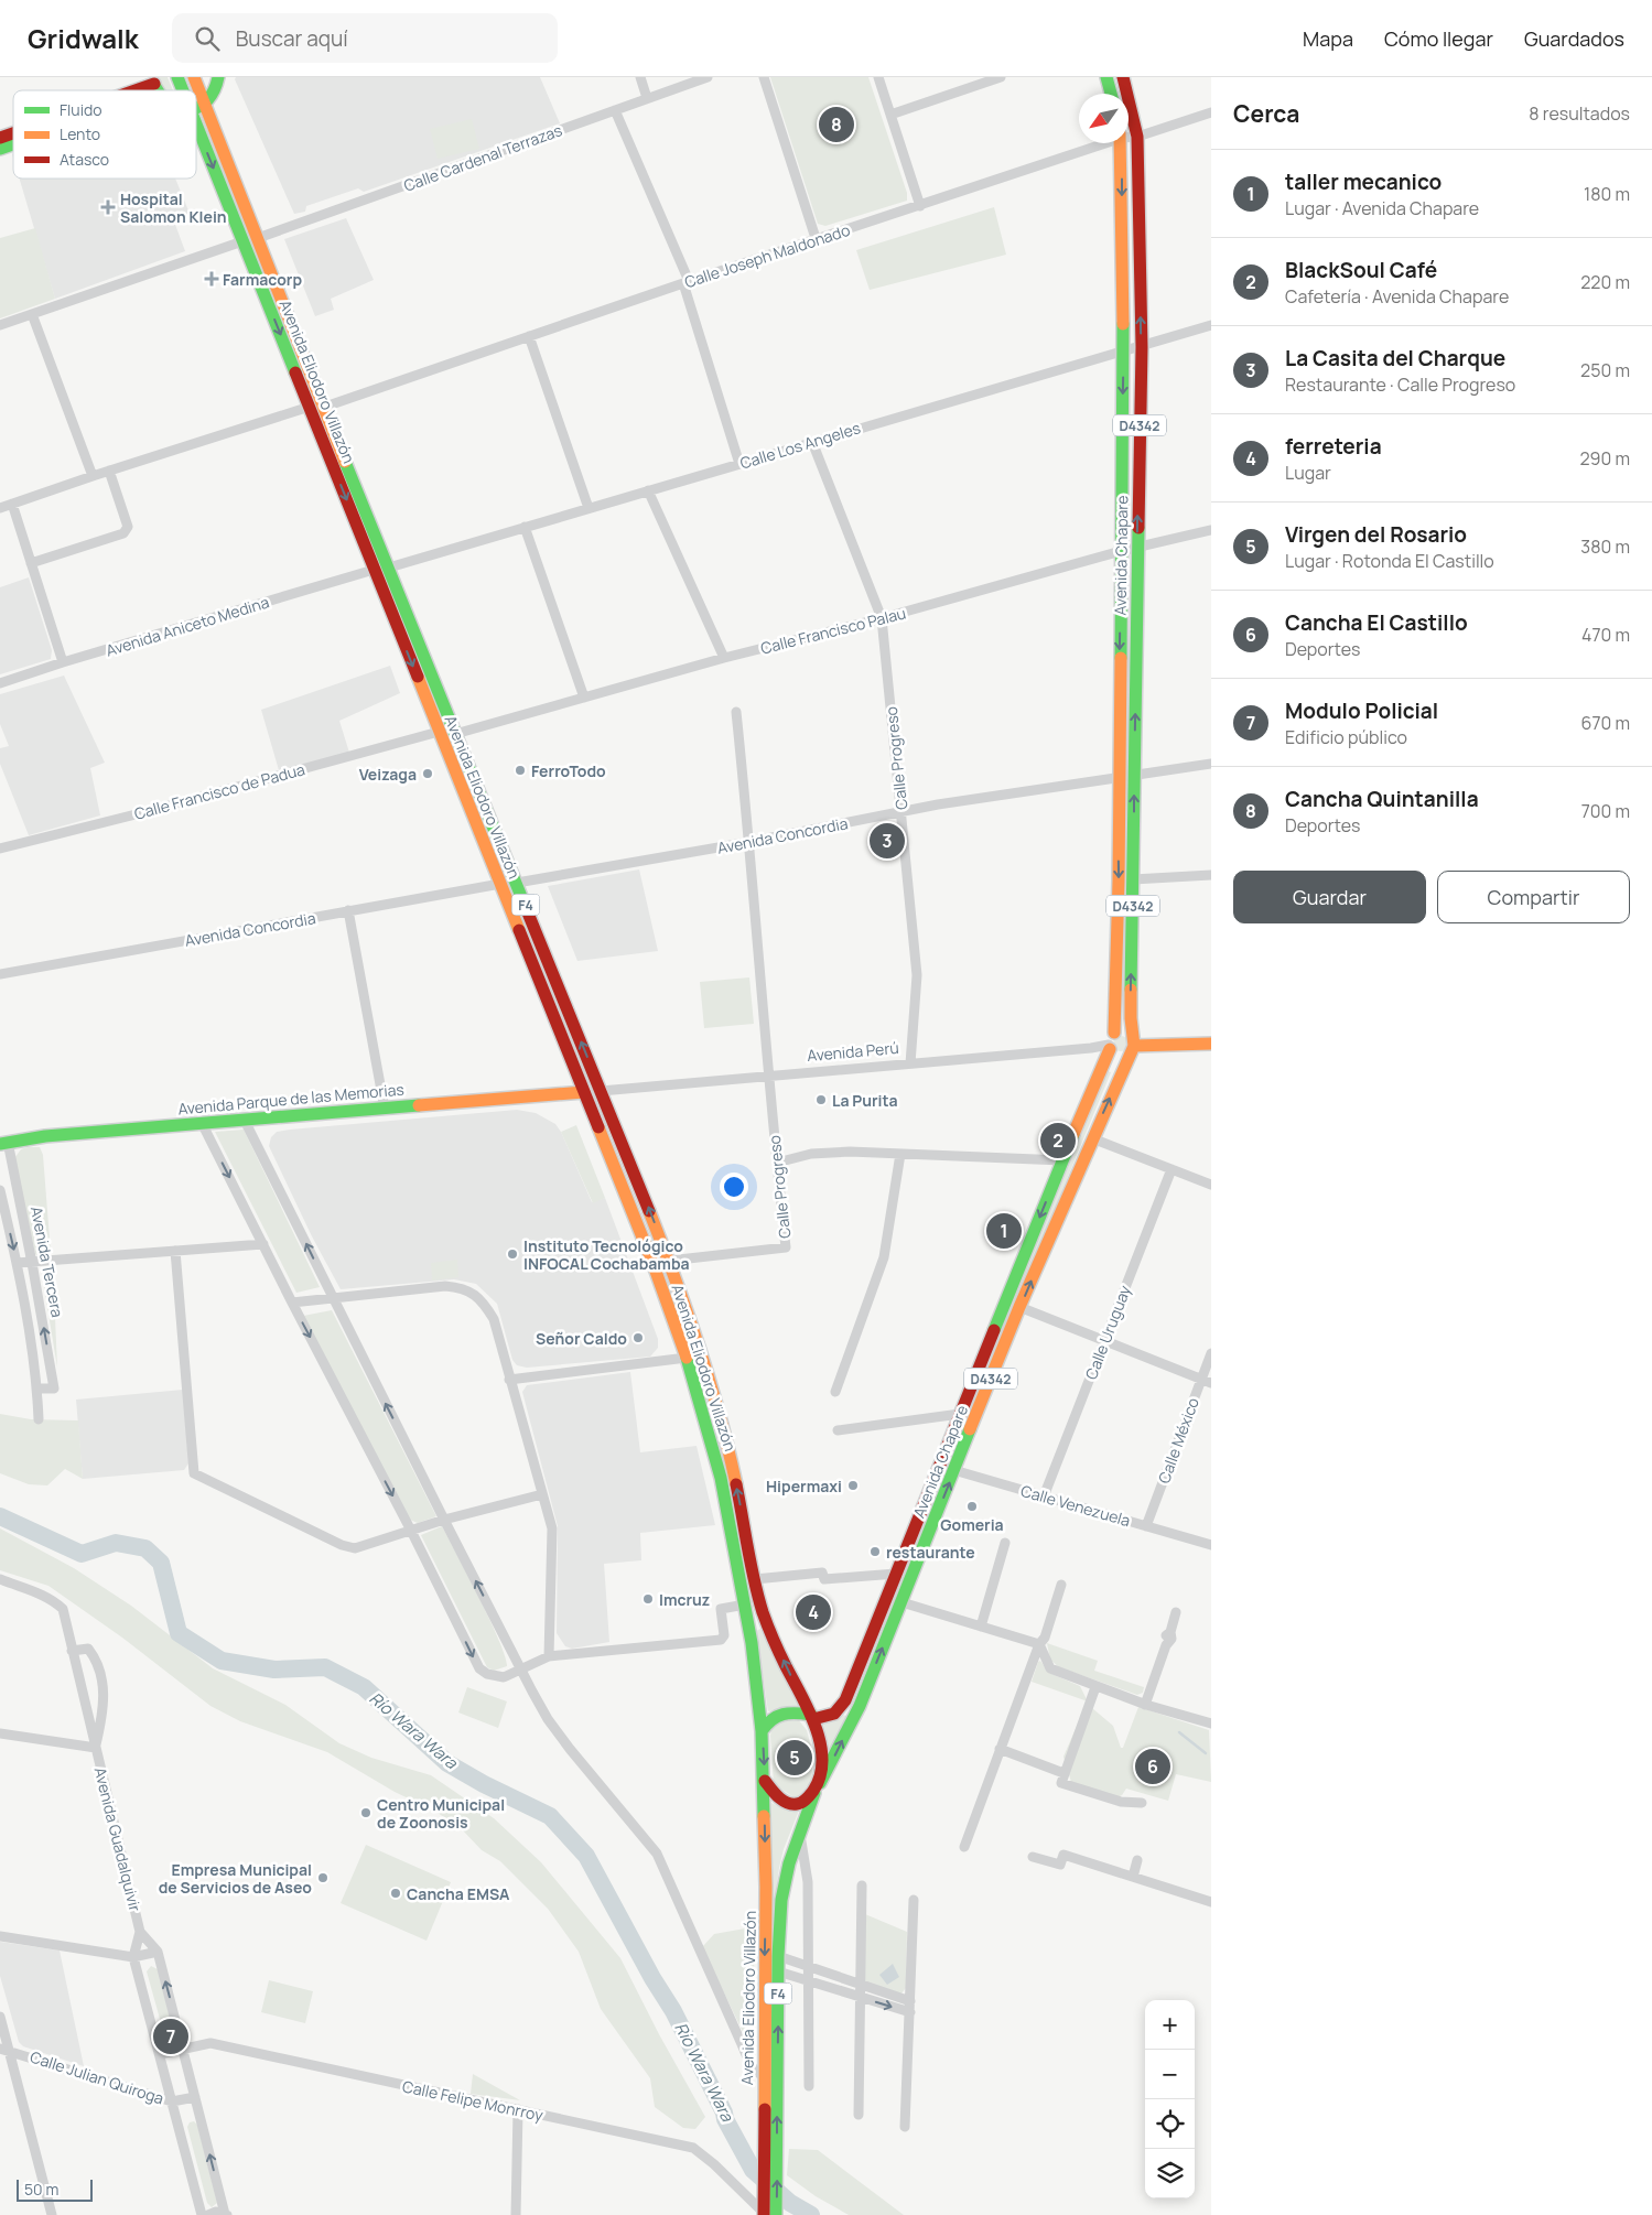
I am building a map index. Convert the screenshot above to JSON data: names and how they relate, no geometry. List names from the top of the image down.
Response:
{
  "streets": {
    "main road": [
      "Avenida Eliodoro Villazón",
      "D4342",
      "Avenida Chapare",
      "F4",
      "Avenida Parque de las Memorias"
    ],
    "street": [
      "Calle Cardenal Terrazas",
      "Calle Joseph Maldonado",
      "Calle Los Angeles",
      "Avenida Aniceto Medina",
      "Calle Francisco Palau",
      "Calle Progreso",
      "Calle Francisco de Padua",
      "Avenida Concordia",
      "Avenida Perú",
      "Avenida Tercera",
      "Calle Uruguay",
      "Calle México",
      "Calle Venezuela",
      "Avenida Guadalquivir",
      "Calle Julian Quiroga",
      "Calle Felipe Monrroy"
    ]
  },
  "crossings": [
    ["Calle Cardenal Terrazas", "Avenida Eliodoro Villazón"],
    ["Calle Joseph Maldonado", "Avenida Eliodoro Villazón"],
    ["Calle Joseph Maldonado", "Avenida Chapare"],
    ["Avenida Eliodoro Villazón", "Calle Los Angeles"],
    ["Avenida Eliodoro Villazón", "Avenida Chapare"],
    ["Avenida Eliodoro Villazón", "Avenida Aniceto Medina"],
    ["Avenida Eliodoro Villazón", "Calle Francisco Palau"],
    ["Avenida Eliodoro Villazón", "Calle Progreso"],
    ["Avenida Eliodoro Villazón", "Calle Francisco de Padua"],
    ["Avenida Eliodoro Villazón", "Avenida Concordia"],
    ["Avenida Eliodoro Villazón", "F4"],
    ["Avenida Eliodoro Villazón", "Avenida Perú"],
    ["Avenida Eliodoro Villazón", "Avenida Parque de las Memorias"],
    ["Avenida Eliodoro Villazón", "Calle Felipe Monrroy"],
    ["D4342", "Avenida Chapare"],
    ["D4342", "Avenida Perú"],
    ["Calle Los Angeles", "Avenida Chapare"],
    ["Calle Los Angeles", "Calle Progreso"],
    ["Avenida Chapare", "Calle Francisco Palau"],
    ["Avenida Chapare", "Avenida Concordia"],
    ["Avenida Chapare", "F4"],
    ["Avenida Chapare", "Avenida Perú"],
    ["Avenida Chapare", "Calle Venezuela"],
    ["Calle Francisco Palau", "Calle Progreso"],
    ["Calle Progreso", "Avenida Concordia"],
    ["Calle Progreso", "Avenida Perú"],
    ["Avenida Parque de las Memorias", "Avenida Tercera"],
    ["Calle Uruguay", "Calle Venezuela"],
    ["Calle México", "Calle Venezuela"],
    ["Avenida Guadalquivir", "Calle Julian Quiroga"],
    ["Avenida Guadalquivir", "Calle Felipe Monrroy"]
  ],
  "water": ["Río Wara Wara"],
  "places": {
    "health": ["Hospital Salomon Klein", "Farmacorp"],
    "other": [
      "FerroTodo",
      "Veizaga",
      "La Purita",
      "Instituto Tecnológico INFOCAL Cochabamba",
      "Señor Caldo",
      "Hipermaxi",
      "Gomeria",
      "restaurante",
      "Imcruz",
      "Centro Municipal de Zoonosis",
      "Empresa Municipal de Servicios de Aseo",
      "Cancha EMSA"
    ]
  },
  "legend": ["Fluido", "Lento", "Atasco"],
  "scale_bar": "50 m",
  "north": "bottom left",
  "page": {
    "header": "Gridwalk",
    "search": "Buscar aquí",
    "nav": ["Mapa", "Cómo llegar", "Guardados"],
    "heading": ["Cerca", "8 resultados"],
    "pins": [
      "8",
      "3",
      "2",
      "1",
      "4",
      "5",
      "6",
      "7"
    ],
    "list": [
      {
        "mark": "1",
        "name": "taller mecanico",
        "note": "Lugar · Avenida Chapare",
        "value": "180 m"
      },
      {
        "mark": "2",
        "name": "BlackSoul Café",
        "note": "Cafetería · Avenida Chapare",
        "value": "220 m"
      },
      {
        "mark": "3",
        "name": "La Casita del Charque",
        "note": "Restaurante · Calle Progreso",
        "value": "250 m"
      },
      {
        "mark": "4",
        "name": "ferreteria",
        "note": "Lugar",
        "value": "290 m"
      },
      {
        "mark": "5",
        "name": "Virgen del Rosario",
        "note": "Lugar · Rotonda El Castillo",
        "value": "380 m"
      },
      {
        "mark": "6",
        "name": "Cancha El Castillo",
        "note": "Deportes",
        "value": "470 m"
      },
      {
        "mark": "7",
        "name": "Modulo Policial",
        "note": "Edificio público",
        "value": "670 m"
      },
      {
        "mark": "8",
        "name": "Cancha Quintanilla",
        "note": "Deportes",
        "value": "700 m"
      }
    ],
    "buttons": ["Guardar", "Compartir"],
    "map_buttons": ["+", "−"],
    "scale": "50 m"
  }
}
